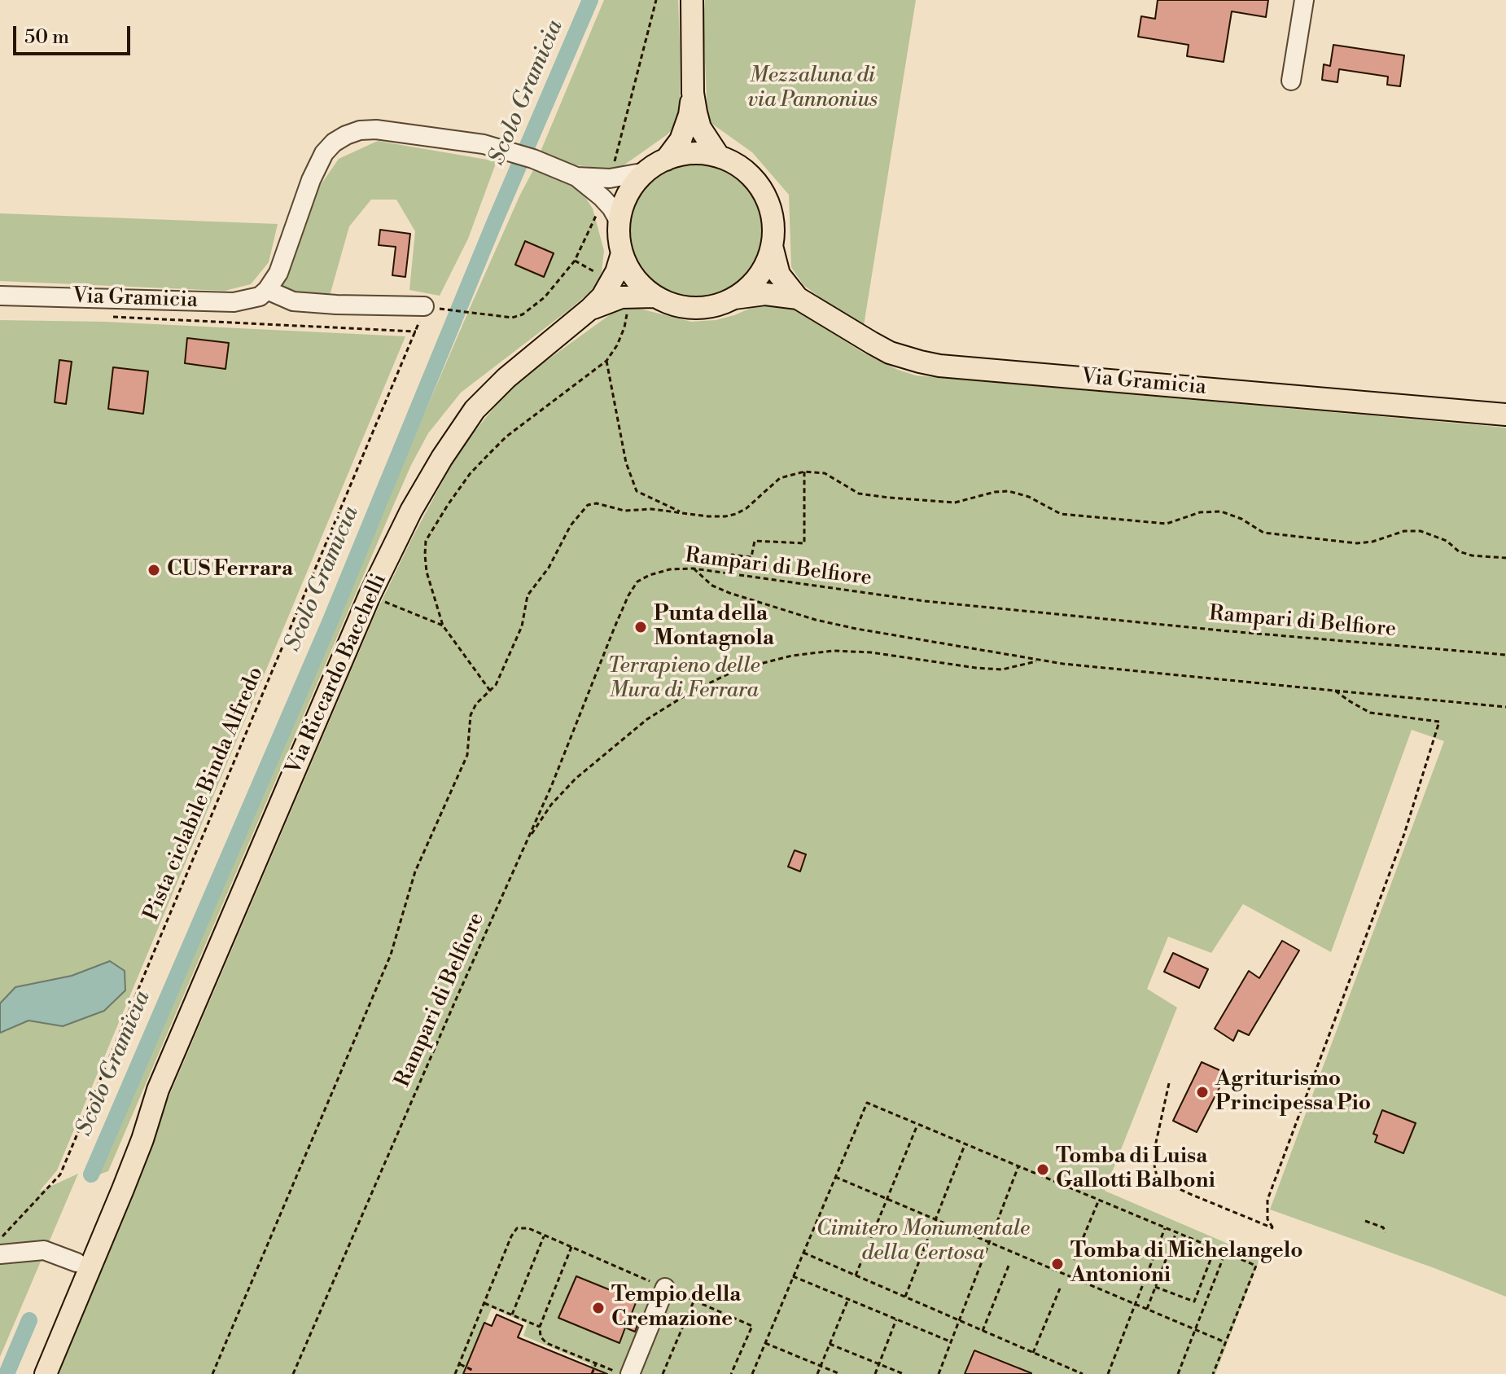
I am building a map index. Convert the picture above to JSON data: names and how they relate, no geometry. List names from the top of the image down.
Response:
{
  "streets": {
    "main road": ["Via Gramicia", "Via Riccardo Bacchelli"],
    "path": ["Rampari di Belfiore", "Pista ciclabile Binda Alfredo"]
  },
  "crossings": [
    ["Via Gramicia", "Via Riccardo Bacchelli"]
  ],
  "water": ["Scolo Gramicia"],
  "parks": ["Mezzaluna di via Pannonius", "Terrapieno delle Mura di Ferrara", "Cimitero Monumentale della Certosa"],
  "places": [
    "CUS Ferrara",
    "Punta della Montagnola",
    "Agriturismo Principessa Pio",
    "Tomba di Luisa Gallotti Balboni",
    "Tomba di Michelangelo Antonioni",
    "Tempio della Cremazione"
  ],
  "scale_bar": "50 m"
}
